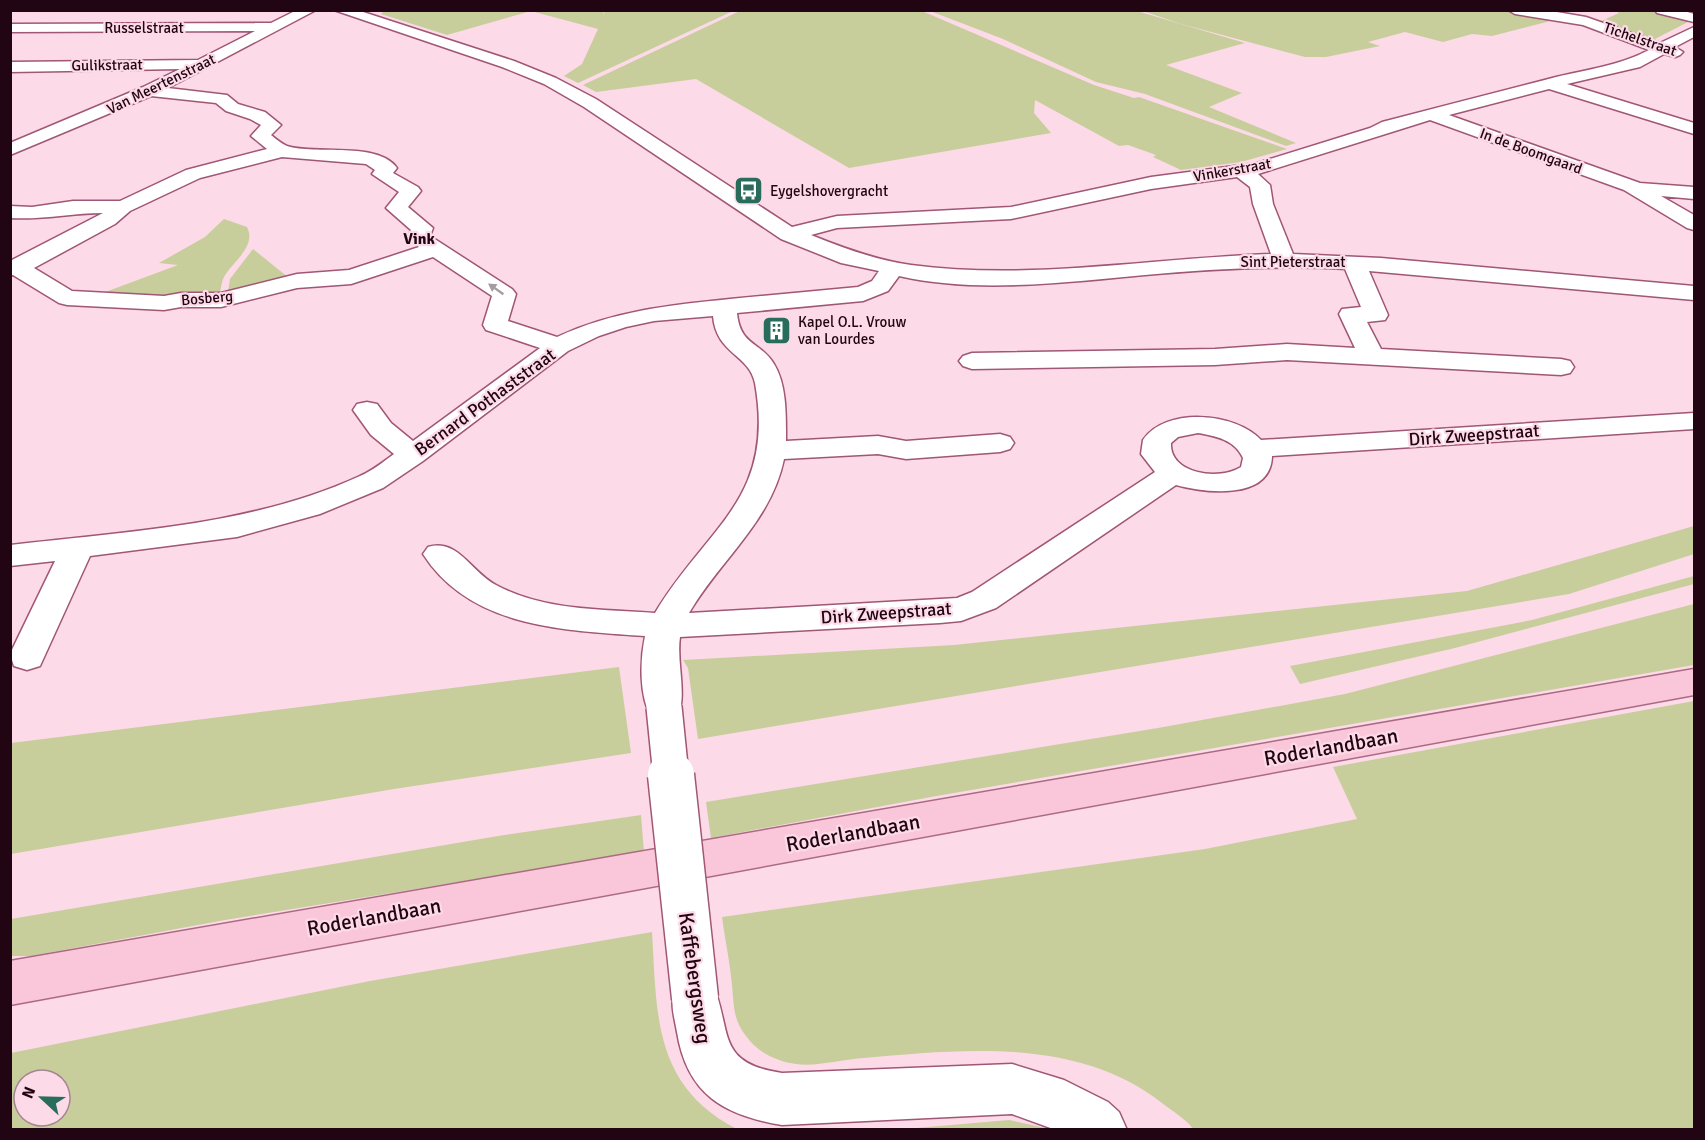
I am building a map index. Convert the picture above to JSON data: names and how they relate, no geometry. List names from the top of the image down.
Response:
{
  "streets": {
    "main road": ["Roderlandbaan"],
    "street": [
      "Russelstraat",
      "Tichelstraat",
      "Gulikstraat",
      "Van Meertenstraat",
      "In de Boomgaard",
      "Vinkerstraat",
      "Sint Pieterstraat",
      "Bosberg",
      "Bernard Pothaststraat",
      "Dirk Zweepstraat",
      "Kaffebergsweg"
    ]
  },
  "crossings": [
    ["Russelstraat", "Van Meertenstraat"],
    ["Tichelstraat", "Vinkerstraat"],
    ["Gulikstraat", "Van Meertenstraat"],
    ["In de Boomgaard", "Vinkerstraat"],
    ["Sint Pieterstraat", "Bernard Pothaststraat"],
    ["Bosberg", "Bernard Pothaststraat"],
    ["Dirk Zweepstraat", "Kaffebergsweg"]
  ],
  "districts": ["Vink"],
  "places": {
    "bus stop": ["Eygelshovergracht"],
    "building": ["Kapel O.L. Vrouw van Lourdes"]
  },
  "north": "left"
}
